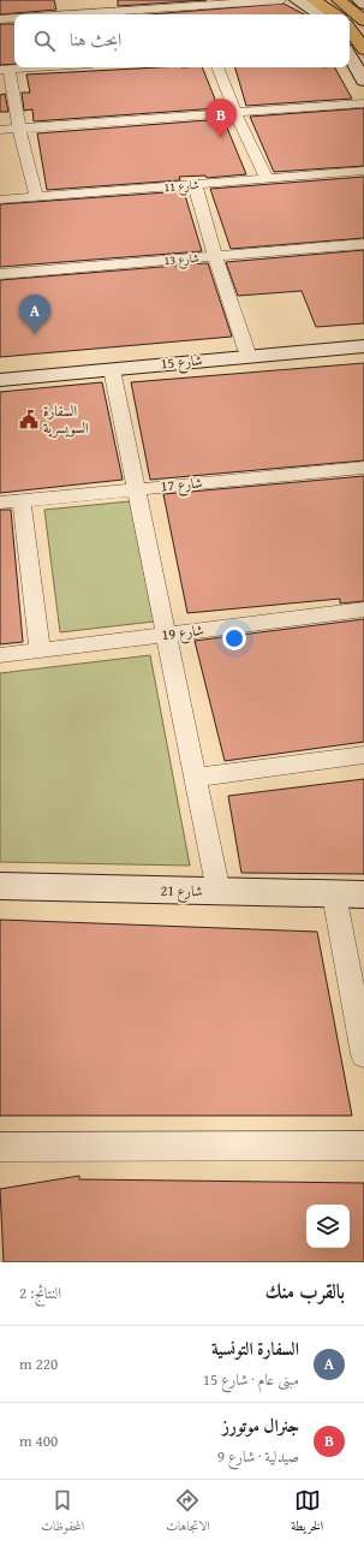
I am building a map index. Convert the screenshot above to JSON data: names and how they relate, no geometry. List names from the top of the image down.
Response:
{
  "streets": {
    "street": [
      "شارع 11",
      "شارع 13",
      "شارع 15",
      "شارع 17",
      "شارع 19",
      "شارع 21"
    ]
  },
  "places": {
    "public building": ["السفارة السويسرية"]
  },
  "page": {
    "search": "ابحث هنا",
    "pins": ["B", "A"],
    "heading": ["بالقرب منك", "النتائج: 2"],
    "list": [
      {
        "mark": "A",
        "name": "السفارة التونسية",
        "note": "مبنى عام · شارع 15",
        "value": "220 m"
      },
      {
        "mark": "B",
        "name": "جنرال موتورز",
        "note": "صيدلية · شارع 9",
        "value": "400 m"
      }
    ],
    "nav": ["الخريطة", "الاتجاهات", "المحفوظات"]
  }
}
